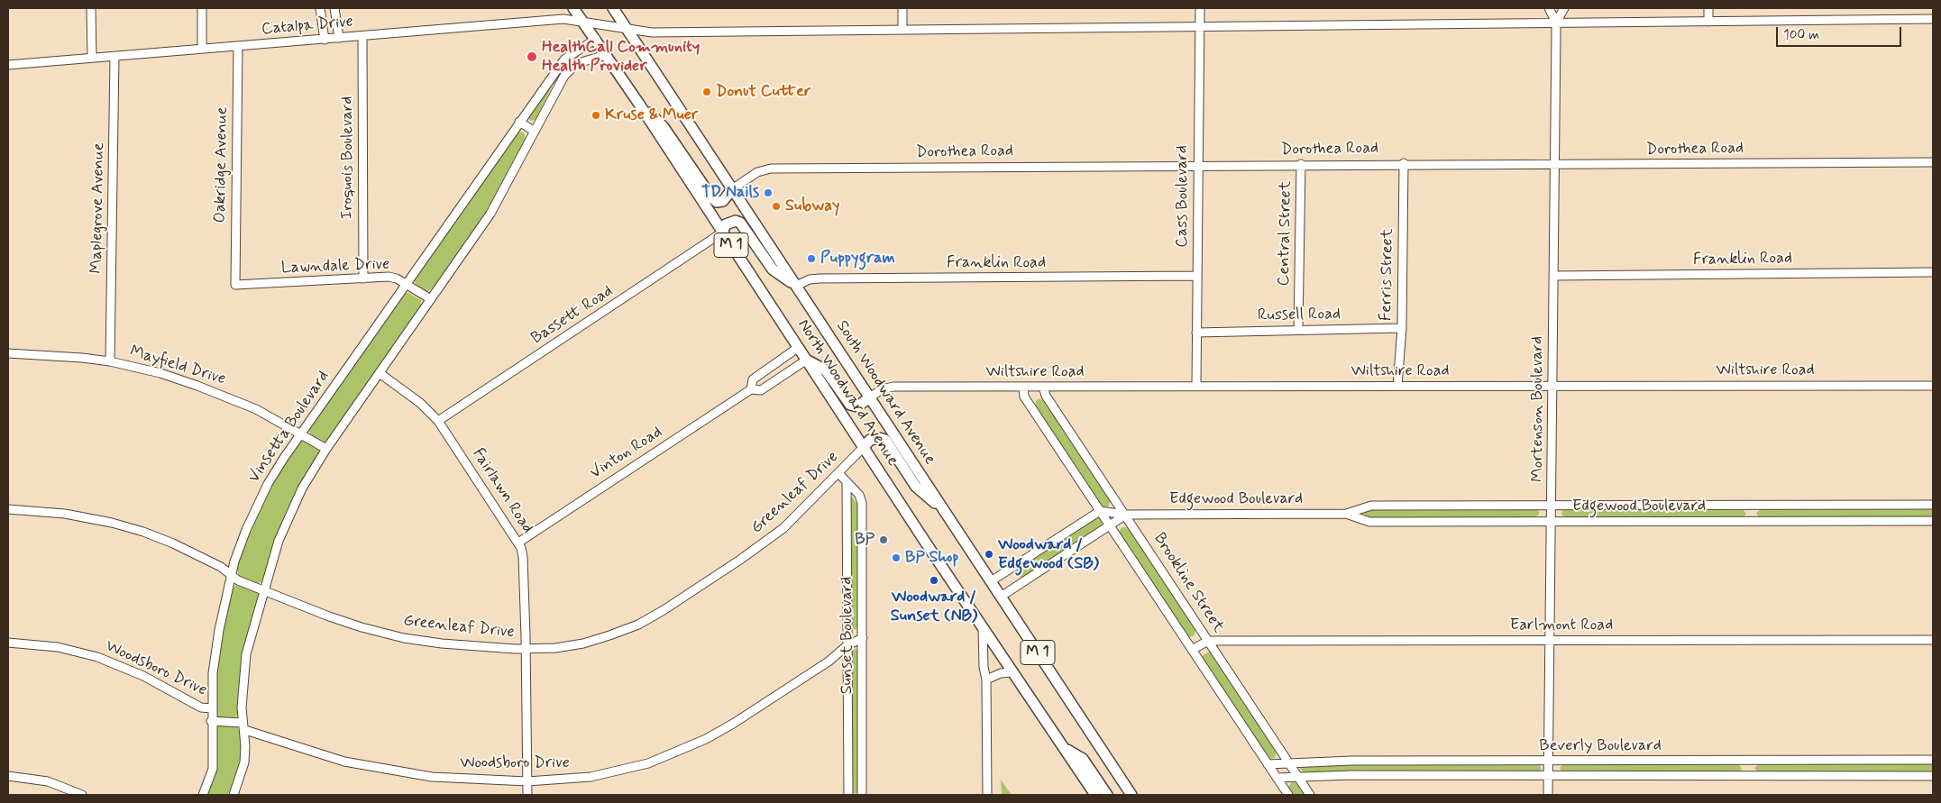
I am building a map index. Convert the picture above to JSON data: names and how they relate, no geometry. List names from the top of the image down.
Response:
{
  "streets": {
    "main road": ["M 1", "North Woodward Avenue", "South Woodward Avenue"],
    "street": [
      "Catalpa Drive",
      "Dorothea Road",
      "Iroquois Boulevard",
      "Oakridge Avenue",
      "Cass Boulevard",
      "Maplegrove Avenue",
      "Central Street",
      "Franklin Road",
      "Lawndale Drive",
      "Ferris Street",
      "Bassett Road",
      "Russell Road",
      "Mayfield Drive",
      "Wiltshire Road",
      "Mortenson Boulevard",
      "Vinsetta Boulevard",
      "Vinton Road",
      "Fairlawn Road",
      "Greenleaf Drive",
      "Edgewood Boulevard",
      "Brookline Street",
      "Earlmont Road",
      "Sunset Boulevard",
      "Woodsboro Drive",
      "Beverly Boulevard"
    ]
  },
  "crossings": [
    ["Catalpa Drive", "Iroquois Boulevard"],
    ["Catalpa Drive", "Oakridge Avenue"],
    ["Catalpa Drive", "Cass Boulevard"],
    ["Catalpa Drive", "Maplegrove Avenue"],
    ["Catalpa Drive", "North Woodward Avenue"],
    ["Catalpa Drive", "South Woodward Avenue"],
    ["Catalpa Drive", "Mortenson Boulevard"],
    ["Dorothea Road", "Cass Boulevard"],
    ["Dorothea Road", "Central Street"],
    ["Dorothea Road", "Ferris Street"],
    ["Dorothea Road", "South Woodward Avenue"],
    ["Dorothea Road", "Mortenson Boulevard"],
    ["Iroquois Boulevard", "Lawndale Drive"],
    ["Oakridge Avenue", "Lawndale Drive"],
    ["Cass Boulevard", "Franklin Road"],
    ["Cass Boulevard", "Russell Road"],
    ["Cass Boulevard", "Wiltshire Road"],
    ["Maplegrove Avenue", "Mayfield Drive"],
    ["Central Street", "Russell Road"],
    ["Franklin Road", "South Woodward Avenue"],
    ["Franklin Road", "Mortenson Boulevard"],
    ["Lawndale Drive", "Vinsetta Boulevard"],
    ["Ferris Street", "Russell Road"],
    ["Ferris Street", "Wiltshire Road"],
    ["Bassett Road", "North Woodward Avenue"],
    ["Bassett Road", "Fairlawn Road"],
    ["Mayfield Drive", "Vinsetta Boulevard"],
    ["Wiltshire Road", "South Woodward Avenue"],
    ["Wiltshire Road", "Mortenson Boulevard"],
    ["Wiltshire Road", "Brookline Street"],
    ["North Woodward Avenue", "Vinsetta Boulevard"],
    ["North Woodward Avenue", "Vinton Road"],
    ["North Woodward Avenue", "Greenleaf Drive"],
    ["Mortenson Boulevard", "Edgewood Boulevard"],
    ["Mortenson Boulevard", "Earlmont Road"],
    ["Mortenson Boulevard", "Beverly Boulevard"],
    ["Vinsetta Boulevard", "Greenleaf Drive"],
    ["Vinsetta Boulevard", "Woodsboro Drive"],
    ["Vinton Road", "Fairlawn Road"],
    ["Fairlawn Road", "Greenleaf Drive"],
    ["Fairlawn Road", "Woodsboro Drive"],
    ["Greenleaf Drive", "Sunset Boulevard"],
    ["Edgewood Boulevard", "Brookline Street"],
    ["Brookline Street", "Earlmont Road"],
    ["Brookline Street", "Beverly Boulevard"],
    ["Sunset Boulevard", "Woodsboro Drive"]
  ],
  "places": [
    "HealthCall Community Health Provider",
    "Donut Cutter",
    "Kruse & Muer",
    "TD Nails",
    "Subway",
    "Puppygram",
    "BP",
    "Woodward / Edgewood (SB)",
    "BP Shop",
    "Woodward / Sunset (NB)"
  ],
  "scale_bar": "100 m"
}
